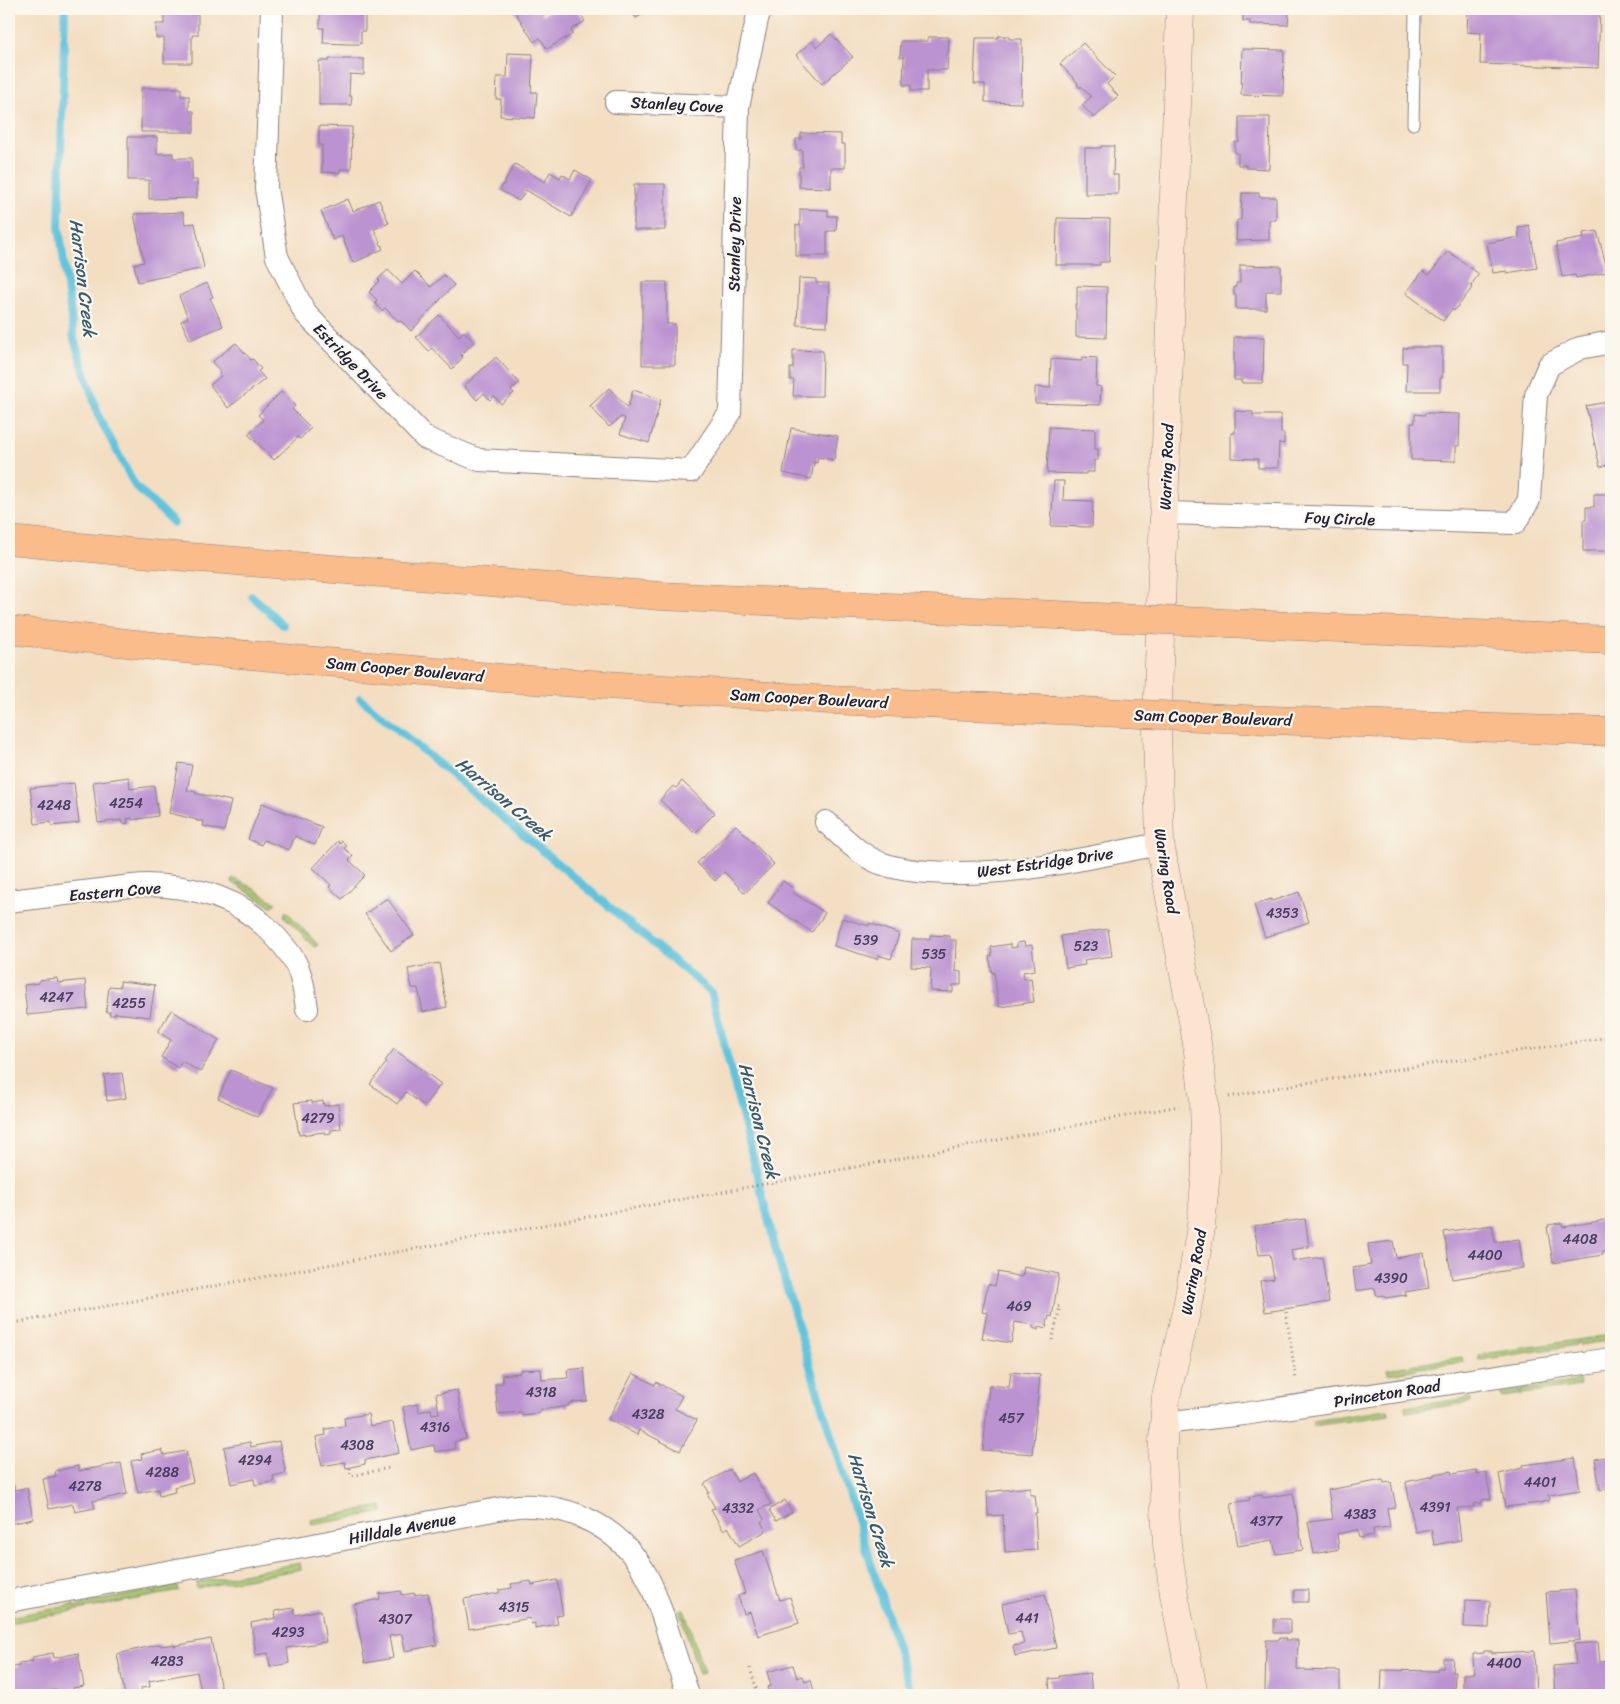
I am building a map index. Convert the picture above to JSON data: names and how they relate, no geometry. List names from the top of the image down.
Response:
{
  "streets": {
    "highway": ["Sam Cooper Boulevard"],
    "main road": ["Waring Road"],
    "street": [
      "Stanley Cove",
      "Stanley Drive",
      "Estridge Drive",
      "Foy Circle",
      "West Estridge Drive",
      "Eastern Cove",
      "Princeton Road",
      "Hilldale Avenue"
    ]
  },
  "crossings": [
    ["Stanley Cove", "Stanley Drive"],
    ["Stanley Drive", "Estridge Drive"],
    ["Waring Road", "Foy Circle"],
    ["Waring Road", "West Estridge Drive"],
    ["Waring Road", "Princeton Road"]
  ],
  "water": ["Harrison Creek"],
  "house_numbers": [
    "4254",
    "4248",
    "4353",
    "539",
    "523",
    "535",
    "4247",
    "4255",
    "4279",
    "4408",
    "4400",
    "4390",
    "469",
    "4318",
    "4328",
    "457",
    "4316",
    "4308",
    "4294",
    "4288",
    "4401",
    "4278",
    "4391",
    "4332",
    "4383",
    "4377",
    "4315",
    "441",
    "4307",
    "4293",
    "4283",
    "4400"
  ]
}
